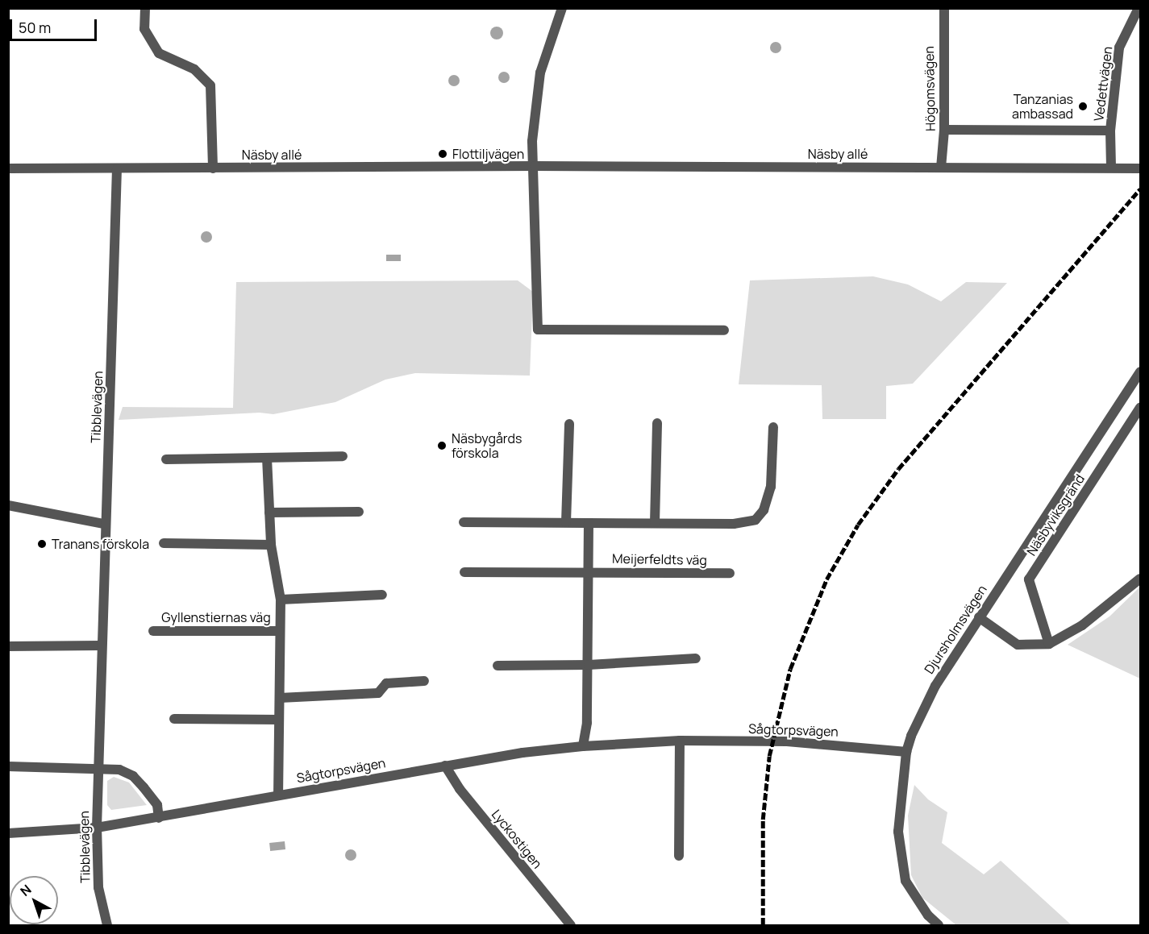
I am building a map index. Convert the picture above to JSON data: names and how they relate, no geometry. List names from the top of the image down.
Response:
{
  "streets": {
    "street": [
      "Vedettvägen",
      "Högomsvägen",
      "Näsby allé",
      "Tibblevägen",
      "Näsbyviksgränd",
      "Meijerfeldts väg",
      "Gyllenstiernas väg",
      "Djursholmsvägen",
      "Sågtorpsvägen",
      "Lyckostigen"
    ]
  },
  "crossings": [
    ["Vedettvägen", "Näsby allé"],
    ["Högomsvägen", "Näsby allé"],
    ["Näsby allé", "Tibblevägen"],
    ["Tibblevägen", "Sågtorpsvägen"],
    ["Gyllenstiernas väg", "Sågtorpsvägen"],
    ["Djursholmsvägen", "Sågtorpsvägen"],
    ["Sågtorpsvägen", "Lyckostigen"]
  ],
  "places": [
    "Tanzanias ambassad",
    "Flottiljvägen",
    "Näsbygårds förskola",
    "Tranans förskola"
  ],
  "scale_bar": "50 m",
  "north": "top left"
}
